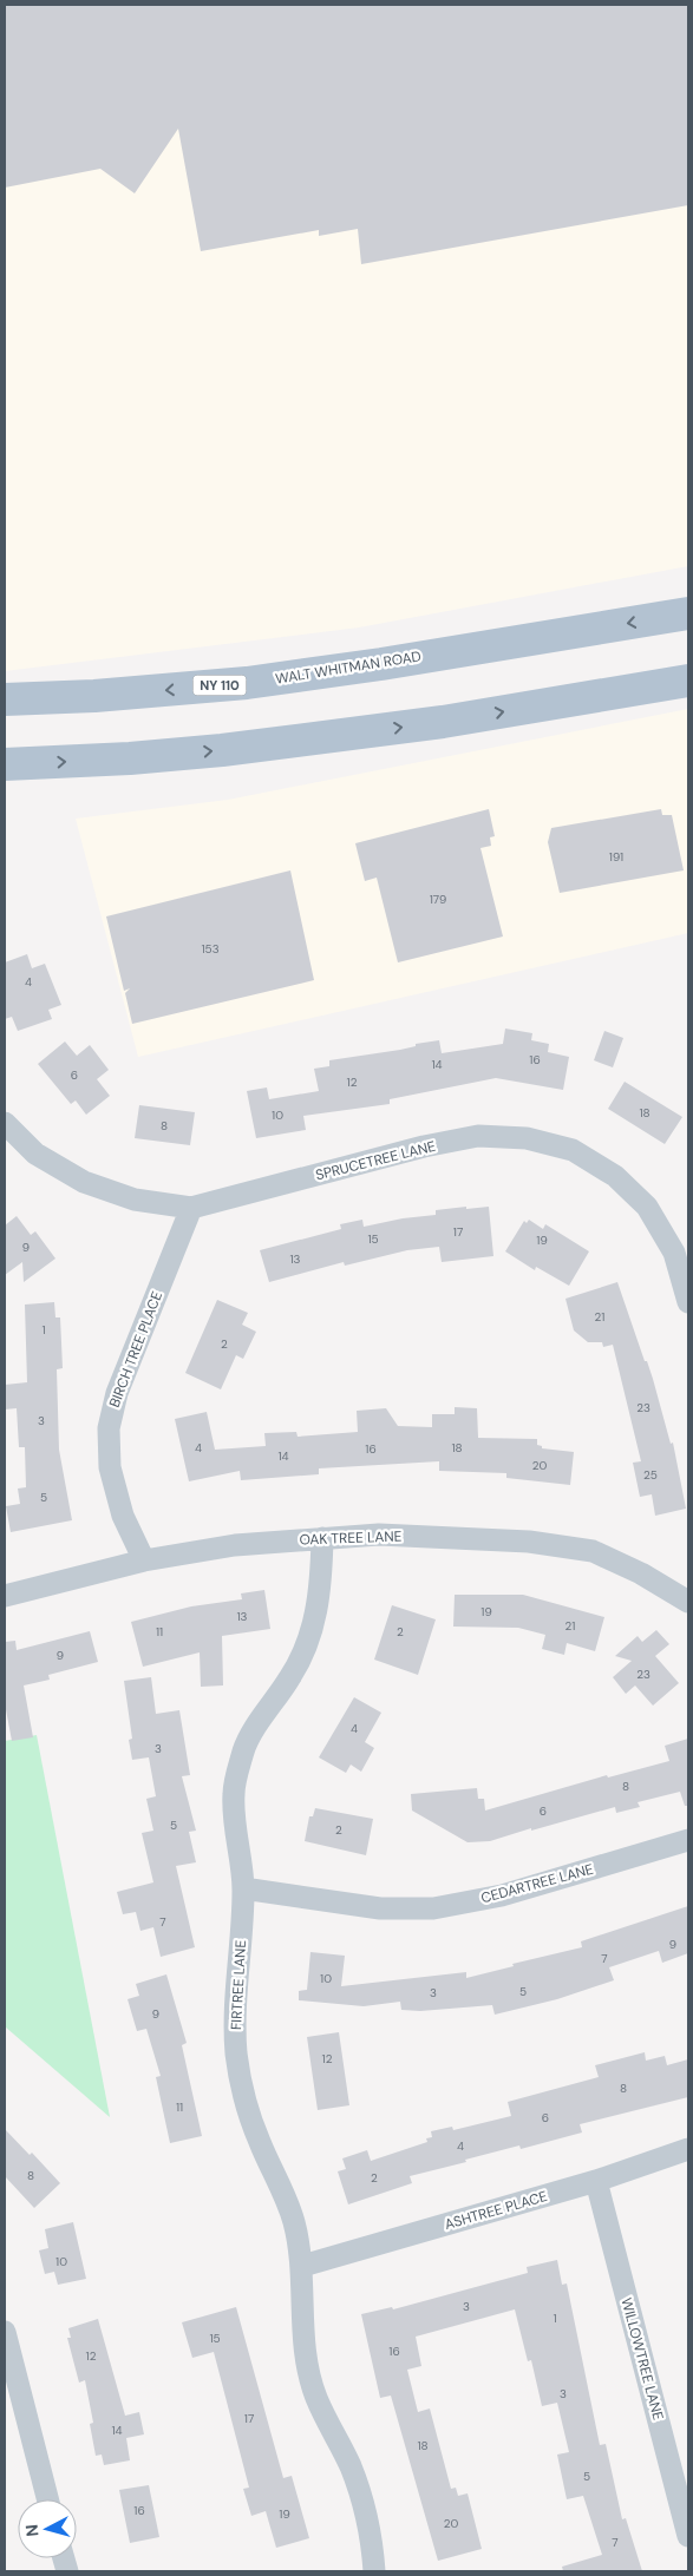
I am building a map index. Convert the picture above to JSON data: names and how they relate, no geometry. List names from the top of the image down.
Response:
{
  "streets": {
    "main road": ["WALT WHITMAN ROAD", "NY 110"],
    "street": [
      "SPRUCETREE LANE",
      "BIRCH TREE PLACE",
      "OAK TREE LANE",
      "CEDARTREE LANE",
      "FIRTREE LANE",
      "ASHTREE PLACE",
      "WILLOWTREE LANE"
    ]
  },
  "crossings": [
    ["SPRUCETREE LANE", "BIRCH TREE PLACE"],
    ["BIRCH TREE PLACE", "OAK TREE LANE"],
    ["OAK TREE LANE", "FIRTREE LANE"],
    ["CEDARTREE LANE", "FIRTREE LANE"],
    ["FIRTREE LANE", "ASHTREE PLACE"],
    ["ASHTREE PLACE", "WILLOWTREE LANE"]
  ],
  "house_numbers": [
    "191",
    "179",
    "153",
    "4",
    "16",
    "14",
    "6",
    "12",
    "18",
    "10",
    "8",
    "17",
    "15",
    "19",
    "9",
    "13",
    "21",
    "1",
    "2",
    "23",
    "3",
    "4",
    "18",
    "16",
    "14",
    "20",
    "25",
    "5",
    "19",
    "13",
    "21",
    "11",
    "2",
    "9",
    "23",
    "4",
    "3",
    "8",
    "6",
    "5",
    "2",
    "7",
    "9",
    "7",
    "10",
    "5",
    "3",
    "9",
    "12",
    "8",
    "11",
    "6",
    "4",
    "8",
    "2",
    "10",
    "3",
    "1",
    "15",
    "16",
    "12",
    "3",
    "17",
    "14",
    "18",
    "5",
    "16",
    "19",
    "20",
    "7"
  ],
  "north": "left"
}
